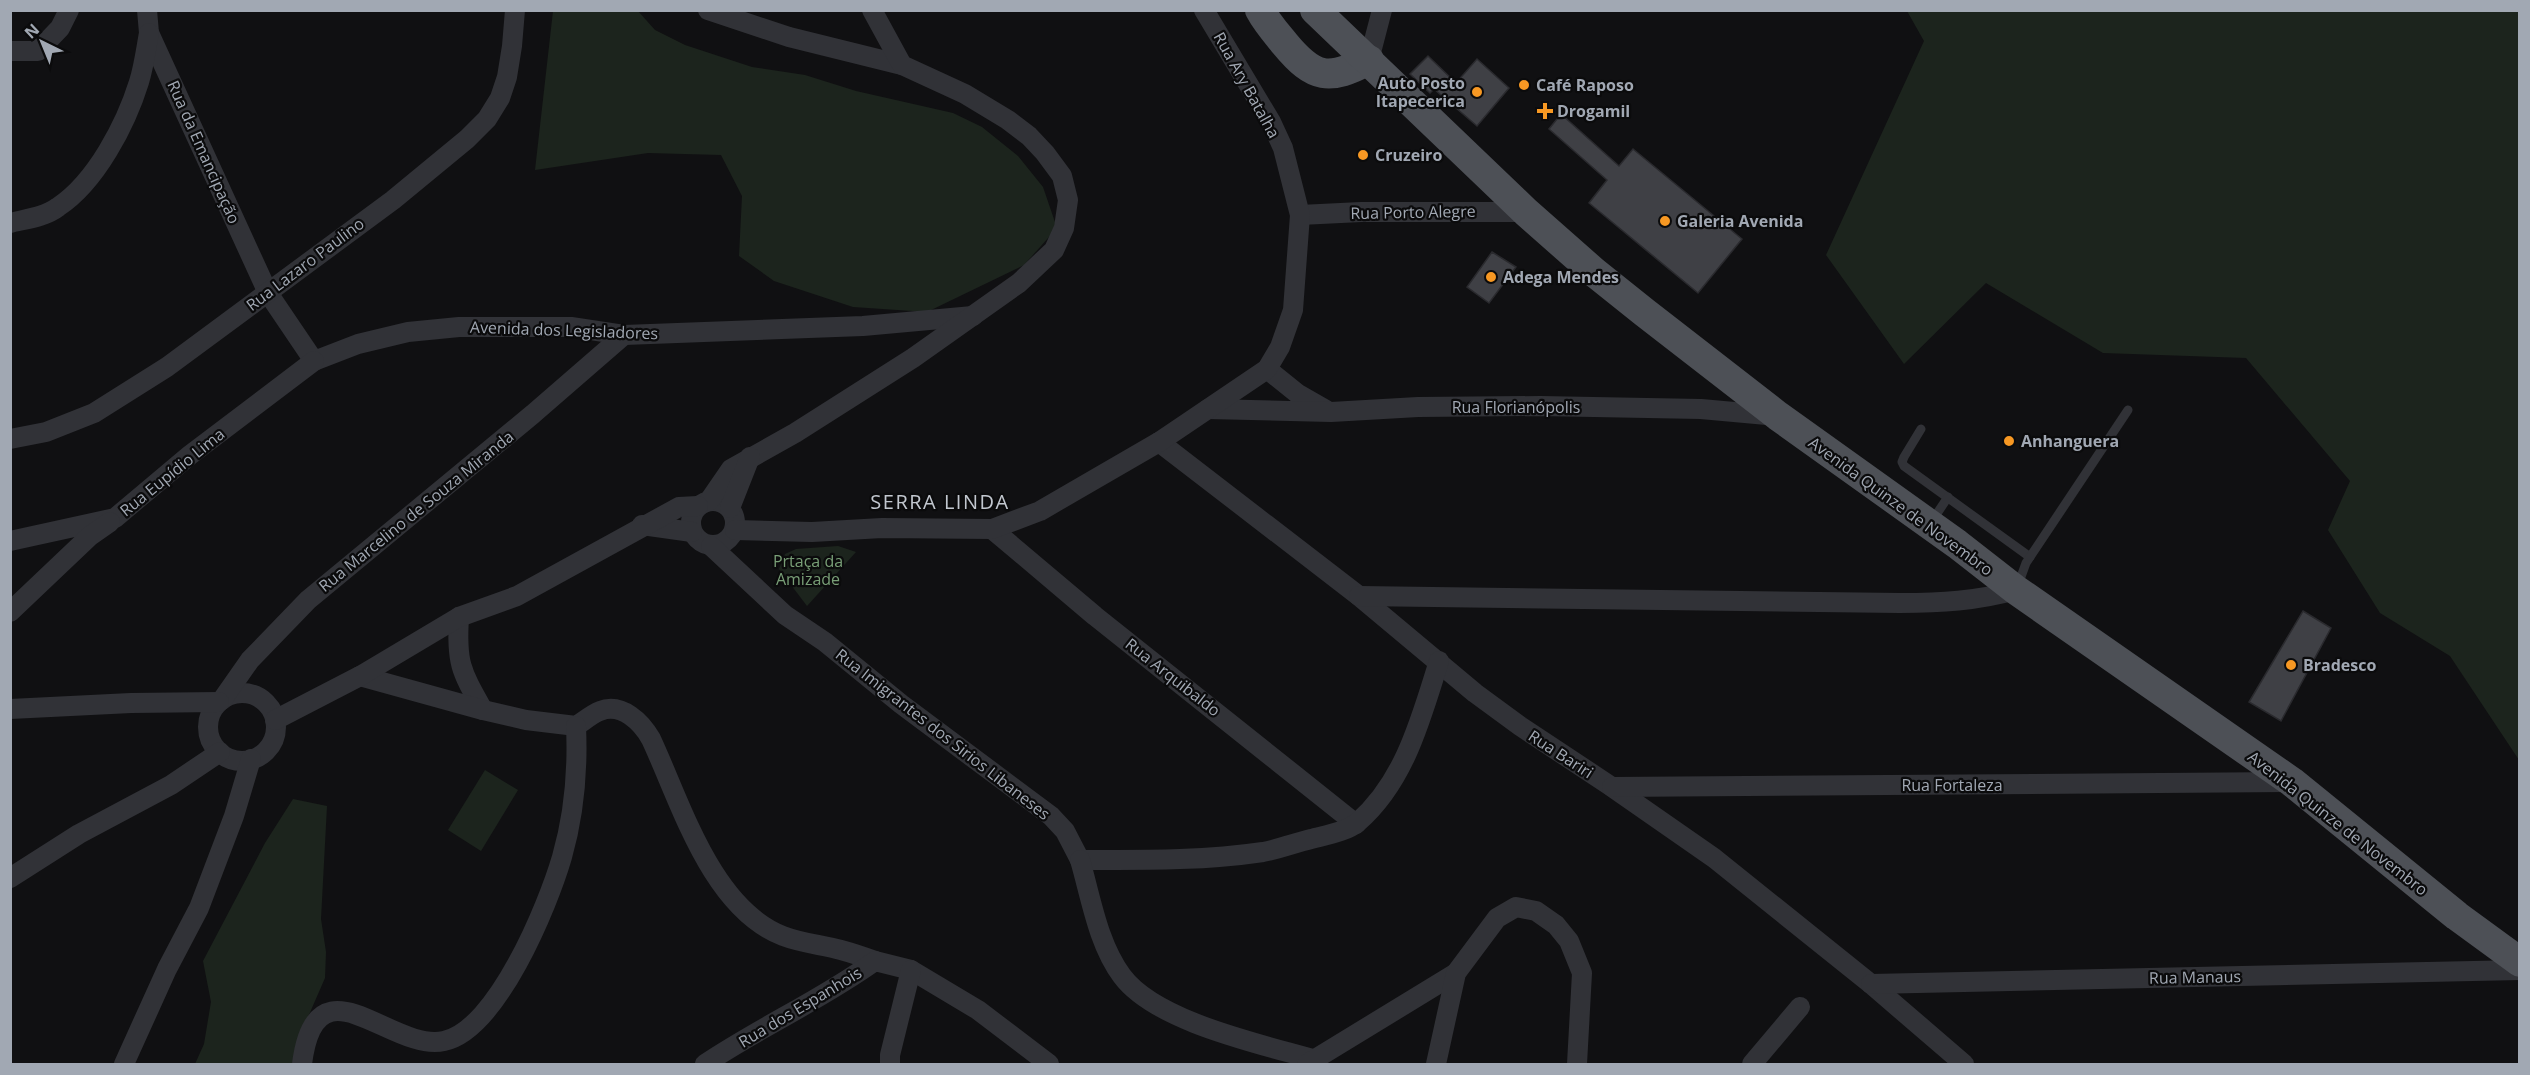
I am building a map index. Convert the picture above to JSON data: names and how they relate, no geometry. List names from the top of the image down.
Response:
{
  "streets": {
    "main road": ["Avenida Quinze de Novembro"],
    "street": [
      "Rua Ary Batalha",
      "Rua da Emancipação",
      "Rua Porto Alegre",
      "Rua Lazaro Paulino",
      "Avenida dos Legisladores",
      "Rua Florianópolis",
      "Rua Eupídio Lima",
      "Rua Marcelino de Souza Miranda",
      "Rua Arquibaldo",
      "Rua Imigrantes dos Sirios Libaneses",
      "Rua Bariri",
      "Rua Fortaleza",
      "Rua Manaus",
      "Rua dos Espanhois"
    ]
  },
  "crossings": [
    ["Rua Ary Batalha", "Rua Porto Alegre"],
    ["Rua da Emancipação", "Rua Lazaro Paulino"],
    ["Rua Porto Alegre", "Avenida Quinze de Novembro"],
    ["Avenida dos Legisladores", "Rua Eupídio Lima"],
    ["Avenida dos Legisladores", "Rua Marcelino de Souza Miranda"],
    ["Rua Florianópolis", "Avenida Quinze de Novembro"],
    ["Avenida Quinze de Novembro", "Rua Fortaleza"],
    ["Rua Bariri", "Rua Fortaleza"],
    ["Rua Bariri", "Rua Manaus"]
  ],
  "districts": ["SERRA LINDA"],
  "parks": ["Prtaça da Amizade"],
  "places": {
    "other": [
      "Café Raposo",
      "Auto Posto Itapecerica",
      "Cruzeiro",
      "Galeria Avenida",
      "Adega Mendes",
      "Anhanguera",
      "Bradesco"
    ],
    "health": ["Drogamil"]
  },
  "north": "top left"
}
